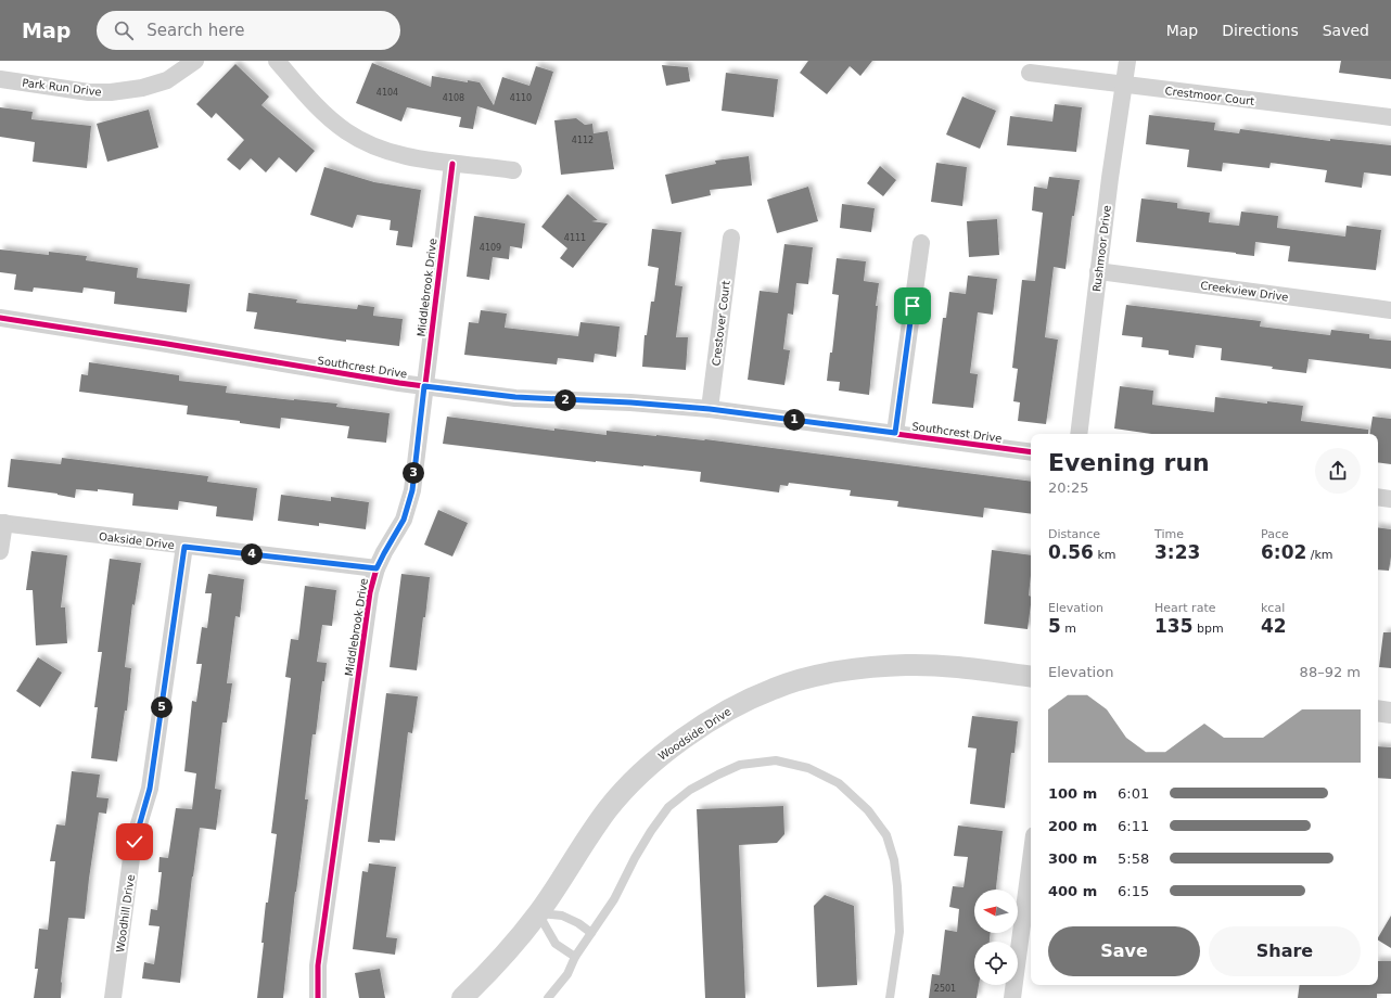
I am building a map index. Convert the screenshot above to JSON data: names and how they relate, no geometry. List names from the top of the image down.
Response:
{
  "streets": {
    "street": [
      "Park Run Drive",
      "Crestmoor Court",
      "Rushmoor Drive",
      "Middlebrook Drive",
      "Creekview Drive",
      "Crestover Court",
      "Southcrest Drive",
      "Oakside Drive",
      "Woodside Drive",
      "Woodhill Drive"
    ]
  },
  "crossings": [
    ["Crestmoor Court", "Rushmoor Drive"],
    ["Rushmoor Drive", "Creekview Drive"],
    ["Middlebrook Drive", "Southcrest Drive"],
    ["Middlebrook Drive", "Oakside Drive"],
    ["Crestover Court", "Southcrest Drive"],
    ["Oakside Drive", "Woodhill Drive"]
  ],
  "house_numbers": [
    "4104",
    "4108",
    "4110",
    "4112",
    "4111",
    "4109",
    "2501"
  ],
  "north": "left",
  "page": {
    "header": "Map",
    "search": "Search here",
    "nav": ["Map", "Directions", "Saved"],
    "pins": [
      "2",
      "1",
      "3",
      "4",
      "5"
    ],
    "heading": ["Evening run", "20:25"],
    "stats": [
      ["Distance", "0.56 km"],
      ["Time", "3:23"],
      ["Pace", "6:02 /km"],
      ["Elevation", "5 m"],
      ["Heart rate", "135 bpm"],
      ["kcal", "42"]
    ],
    "chart": ["Elevation", "88–92 m"],
    "list": [
      {
        "name": "100 m",
        "note": "6:01"
      },
      {
        "name": "200 m",
        "note": "6:11"
      },
      {
        "name": "300 m",
        "note": "5:58"
      },
      {
        "name": "400 m",
        "note": "6:15"
      }
    ],
    "buttons": ["Save", "Share"]
  }
}
